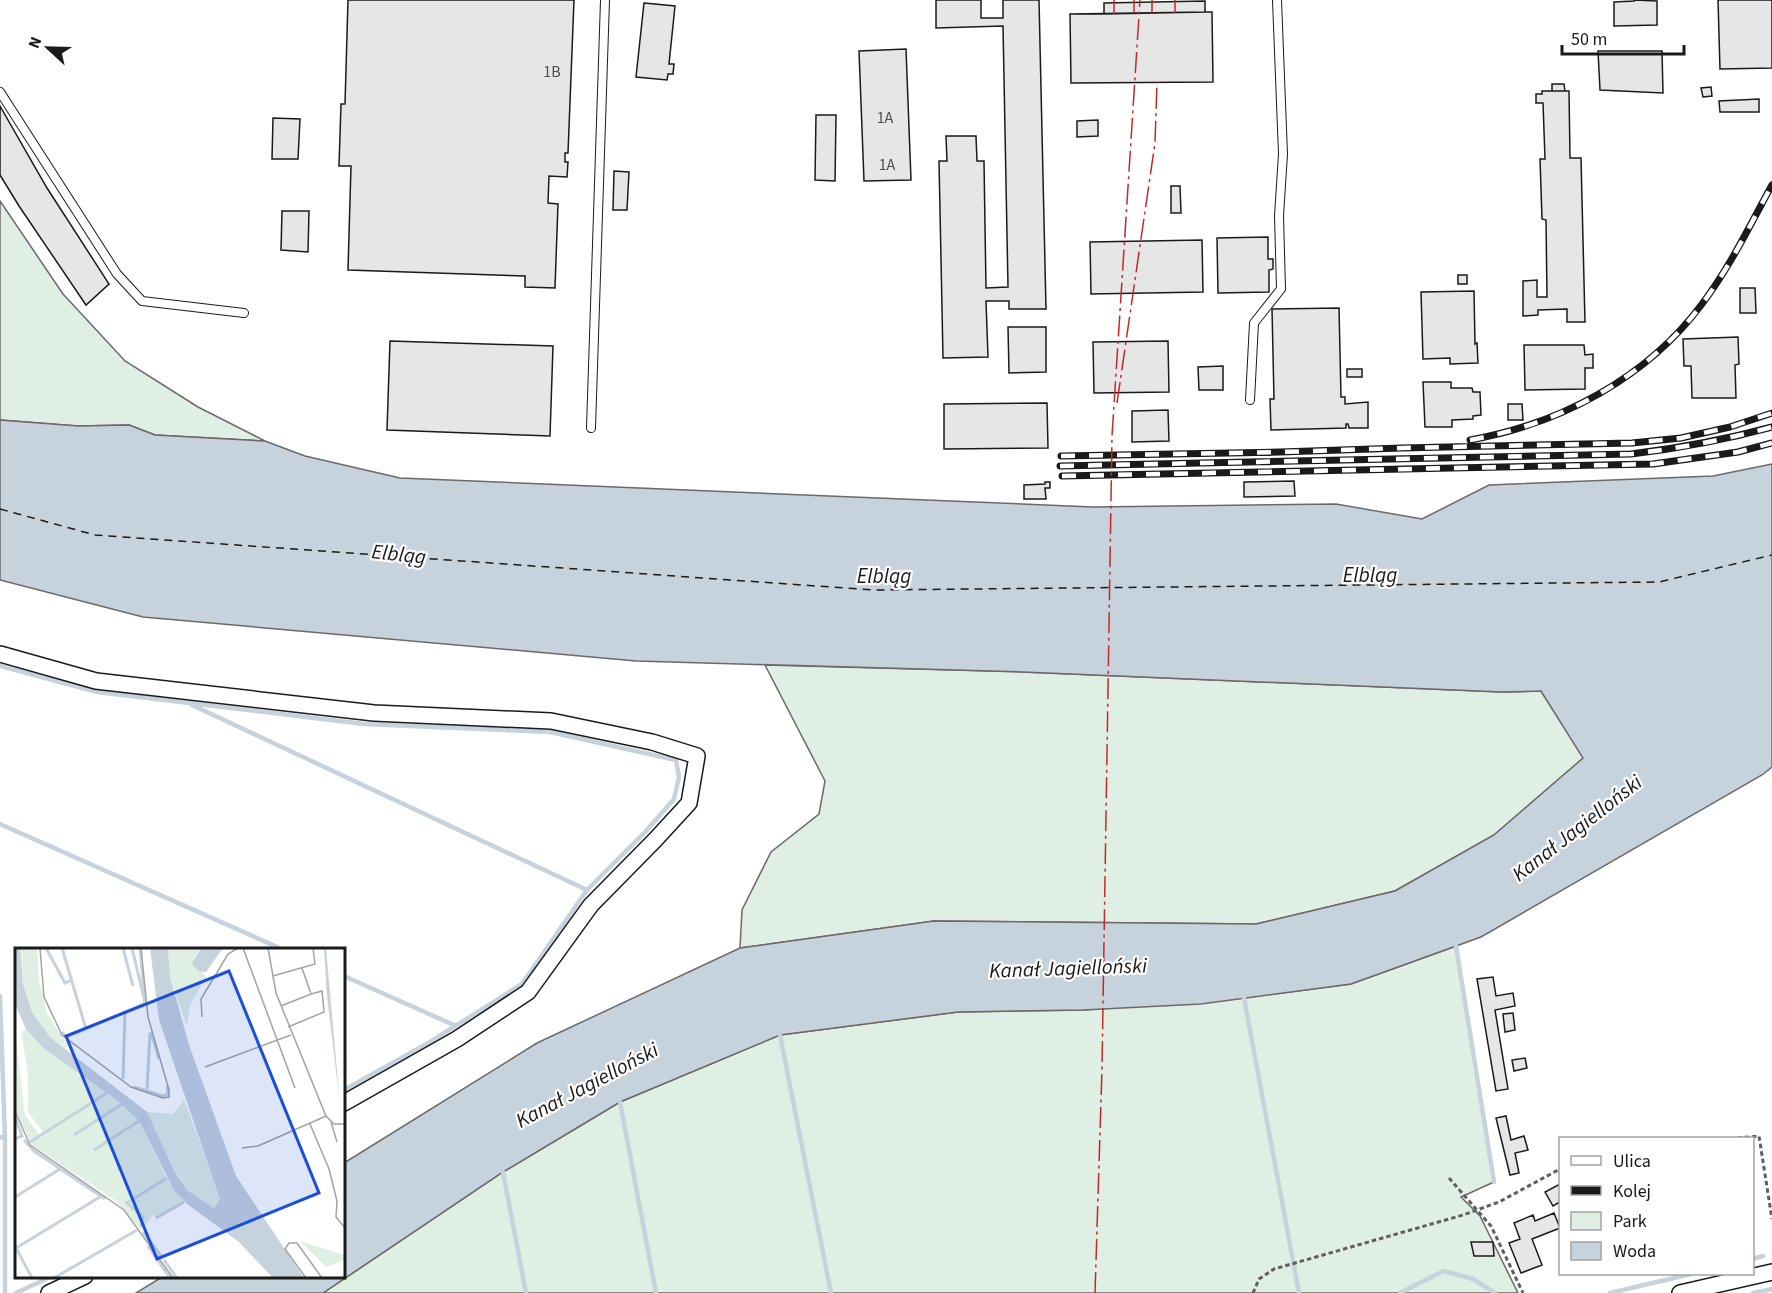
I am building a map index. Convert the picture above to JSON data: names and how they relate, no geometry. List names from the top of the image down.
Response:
{
  "water": ["Elbląg", "Kanał Jagielloński"],
  "house_numbers": ["1B", "1A", "1A"],
  "legend": [
    "Ulica",
    "Kolej",
    "Park",
    "Woda"
  ],
  "scale_bar": "50 m",
  "north": "left"
}
